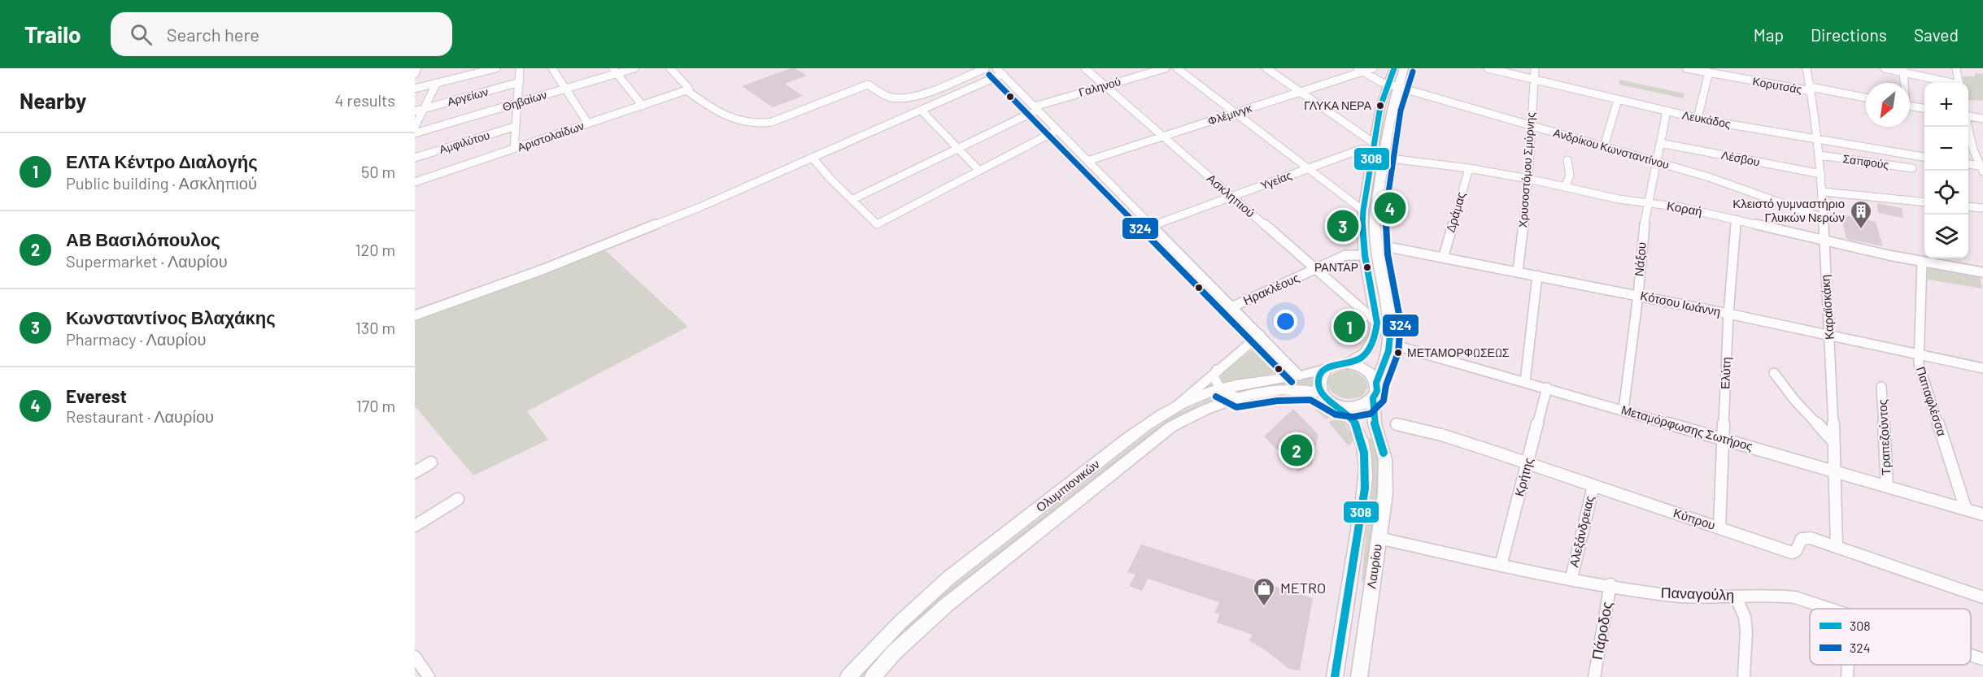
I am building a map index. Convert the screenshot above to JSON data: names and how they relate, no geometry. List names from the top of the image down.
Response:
{
  "streets": {
    "main road": ["Ολυμπιονικών", "Λαυρίου"],
    "street": [
      "Κορυτσάς",
      "Γαληνού",
      "Αργείων",
      "Θηβαίων",
      "Φλέμινγκ",
      "Λευκάδος",
      "Αριστολαίδων",
      "Αμφιλύτου",
      "Ανδρίκου Κωνσταντίνου",
      "Λέσβου",
      "Σαπφούς",
      "Χρυσοστόμου Σμύρνης",
      "Υγείας",
      "Ασκληπιού",
      "Κοραή",
      "Δράμας",
      "Νάξου",
      "Ηρακλέους",
      "Κότσου Ιωάννη",
      "Καραϊσκάκη",
      "Ελύτη",
      "Παπαφλέσσα",
      "Μεταμόρφωσης Σωτήρος",
      "Τραπεζούντος",
      "Κρήτης",
      "Κύπρου",
      "Αλεξάνδρειας",
      "Παναγούλη",
      "Πάροδος"
    ]
  },
  "crossings": [
    ["Κορυτσάς", "Καραϊσκάκη"],
    ["Γαληνού", "Ασκληπιού"],
    ["Φλέμινγκ", "Ανδρίκου Κωνσταντίνου"],
    ["Φλέμινγκ", "Ασκληπιού"],
    ["Λευκάδος", "Χρυσοστόμου Σμύρνης"],
    ["Λευκάδος", "Νάξου"],
    ["Λευκάδος", "Καραϊσκάκη"],
    ["Ανδρίκου Κωνσταντίνου", "Χρυσοστόμου Σμύρνης"],
    ["Ανδρίκου Κωνσταντίνου", "Νάξου"],
    ["Ανδρίκου Κωνσταντίνου", "Καραϊσκάκη"],
    ["Ανδρίκου Κωνσταντίνου", "Λαυρίου"],
    ["Λέσβου", "Νάξου"],
    ["Λέσβου", "Καραϊσκάκη"],
    ["Σαπφούς", "Καραϊσκάκη"],
    ["Χρυσοστόμου Σμύρνης", "Κοραή"],
    ["Χρυσοστόμου Σμύρνης", "Κότσου Ιωάννη"],
    ["Υγείας", "Ασκληπιού"],
    ["Υγείας", "Λαυρίου"],
    ["Ασκληπιού", "Ηρακλέους"],
    ["Ασκληπιού", "Λαυρίου"],
    ["Κοραή", "Δράμας"],
    ["Κοραή", "Νάξου"],
    ["Κοραή", "Καραϊσκάκη"],
    ["Κοραή", "Ελύτη"],
    ["Κοραή", "Παπαφλέσσα"],
    ["Κοραή", "Λαυρίου"],
    ["Δράμας", "Κότσου Ιωάννη"],
    ["Νάξου", "Κότσου Ιωάννη"],
    ["Νάξου", "Μεταμόρφωσης Σωτήρος"],
    ["Ηρακλέους", "Λαυρίου"],
    ["Κότσου Ιωάννη", "Καραϊσκάκη"],
    ["Κότσου Ιωάννη", "Ελύτη"],
    ["Κότσου Ιωάννη", "Παπαφλέσσα"],
    ["Κότσου Ιωάννη", "Λαυρίου"],
    ["Καραϊσκάκη", "Μεταμόρφωσης Σωτήρος"],
    ["Καραϊσκάκη", "Κύπρου"],
    ["Ελύτη", "Μεταμόρφωσης Σωτήρος"],
    ["Ελύτη", "Κύπρου"],
    ["Παπαφλέσσα", "Μεταμόρφωσης Σωτήρος"],
    ["Μεταμόρφωσης Σωτήρος", "Τραπεζούντος"],
    ["Μεταμόρφωσης Σωτήρος", "Κρήτης"],
    ["Μεταμόρφωσης Σωτήρος", "Λαυρίου"],
    ["Κρήτης", "Κύπρου"],
    ["Κρήτης", "Παναγούλη"],
    ["Ολυμπιονικών", "Λαυρίου"],
    ["Κύπρου", "Αλεξάνδρειας"],
    ["Αλεξάνδρειας", "Παναγούλη"],
    ["Λαυρίου", "Παναγούλη"],
    ["Παναγούλη", "Πάροδος"]
  ],
  "places": {
    "other": ["ΓΛΥΚΑ ΝΕΡΑ", "ΡΑΝΤΑΡ", "ΜΕΤΑΜΟΡΦΩΣΕΩΣ"],
    "building": ["Κλειστό γυμναστήριο Γλυκών Νερών"],
    "shop": ["METRO"]
  },
  "lines": ["transit line 308", "transit line 324"],
  "legend": ["308", "324"],
  "north": "bottom left",
  "page": {
    "header": "Trailo",
    "search": "Search here",
    "nav": ["Map", "Directions", "Saved"],
    "heading": ["Nearby", "4 results"],
    "map_buttons": ["+", "−"],
    "list": [
      {
        "mark": "1",
        "name": "ΕΛΤΑ Κέντρο Διαλογής",
        "note": "Public building · Ασκληπιού",
        "value": "50 m"
      },
      {
        "mark": "2",
        "name": "ΑΒ Βασιλόπουλος",
        "note": "Supermarket · Λαυρίου",
        "value": "120 m"
      },
      {
        "mark": "3",
        "name": "Κωνσταντίνος Βλαχάκης",
        "note": "Pharmacy · Λαυρίου",
        "value": "130 m"
      },
      {
        "mark": "4",
        "name": "Everest",
        "note": "Restaurant · Λαυρίου",
        "value": "170 m"
      }
    ],
    "pins": [
      "4",
      "3",
      "1",
      "2"
    ]
  }
}
